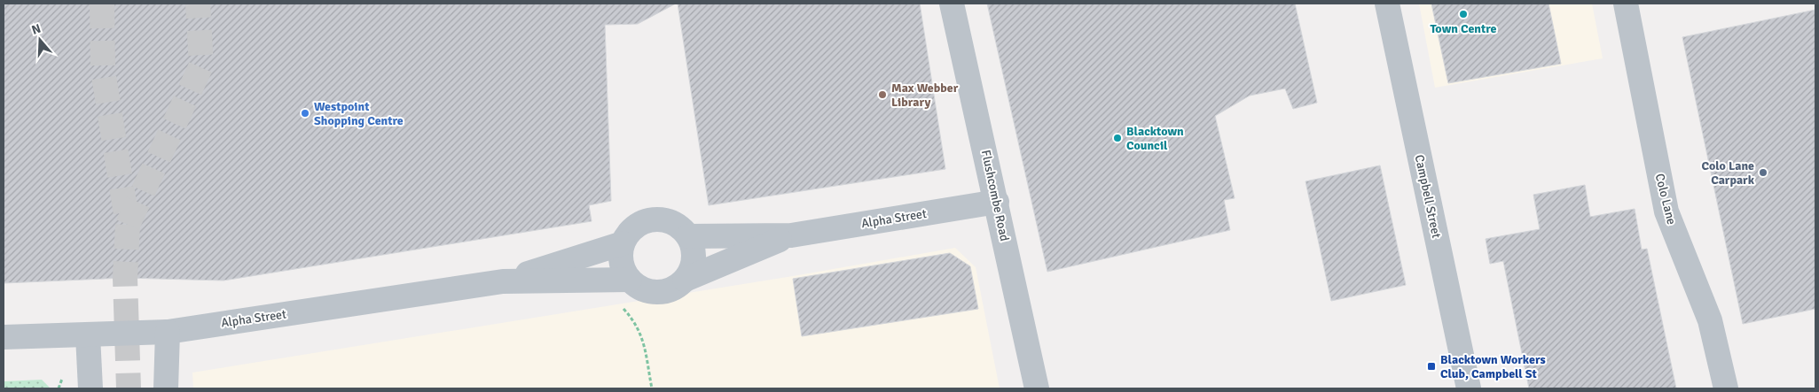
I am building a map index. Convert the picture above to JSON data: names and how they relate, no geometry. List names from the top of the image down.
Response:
{
  "streets": {
    "street": [
      "Flushcombe Road",
      "Campbell Street",
      "Colo Lane",
      "Alpha Street"
    ]
  },
  "crossings": [
    ["Flushcombe Road", "Alpha Street"]
  ],
  "places": {
    "other": [
      "Town Centre",
      "Max Webber Library",
      "Westpoint Shopping Centre",
      "Blacktown Council",
      "Colo Lane Carpark"
    ],
    "transit": ["Blacktown Workers Club, Campbell St"]
  },
  "north": "top"
}
